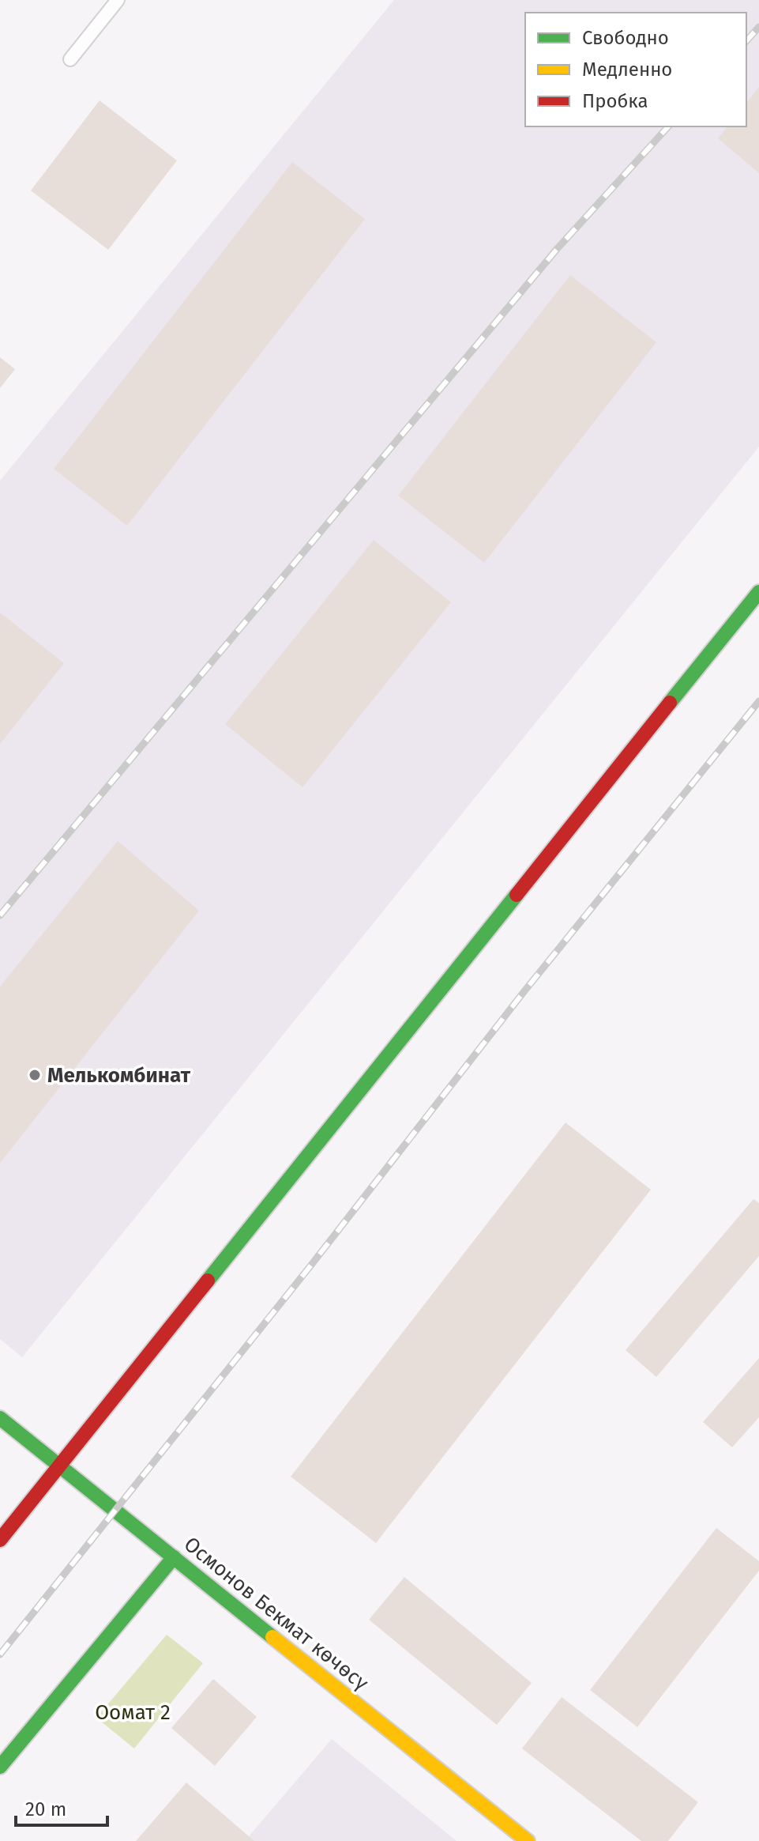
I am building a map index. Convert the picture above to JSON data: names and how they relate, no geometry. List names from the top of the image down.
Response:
{
  "streets": {
    "street": ["Осмонов Бекмат көчөсү"]
  },
  "parks": ["Оомат 2"],
  "places": ["Мелькомбинат"],
  "legend": ["Свободно", "Медленно", "Пробка"],
  "scale_bar": "20 m"
}
